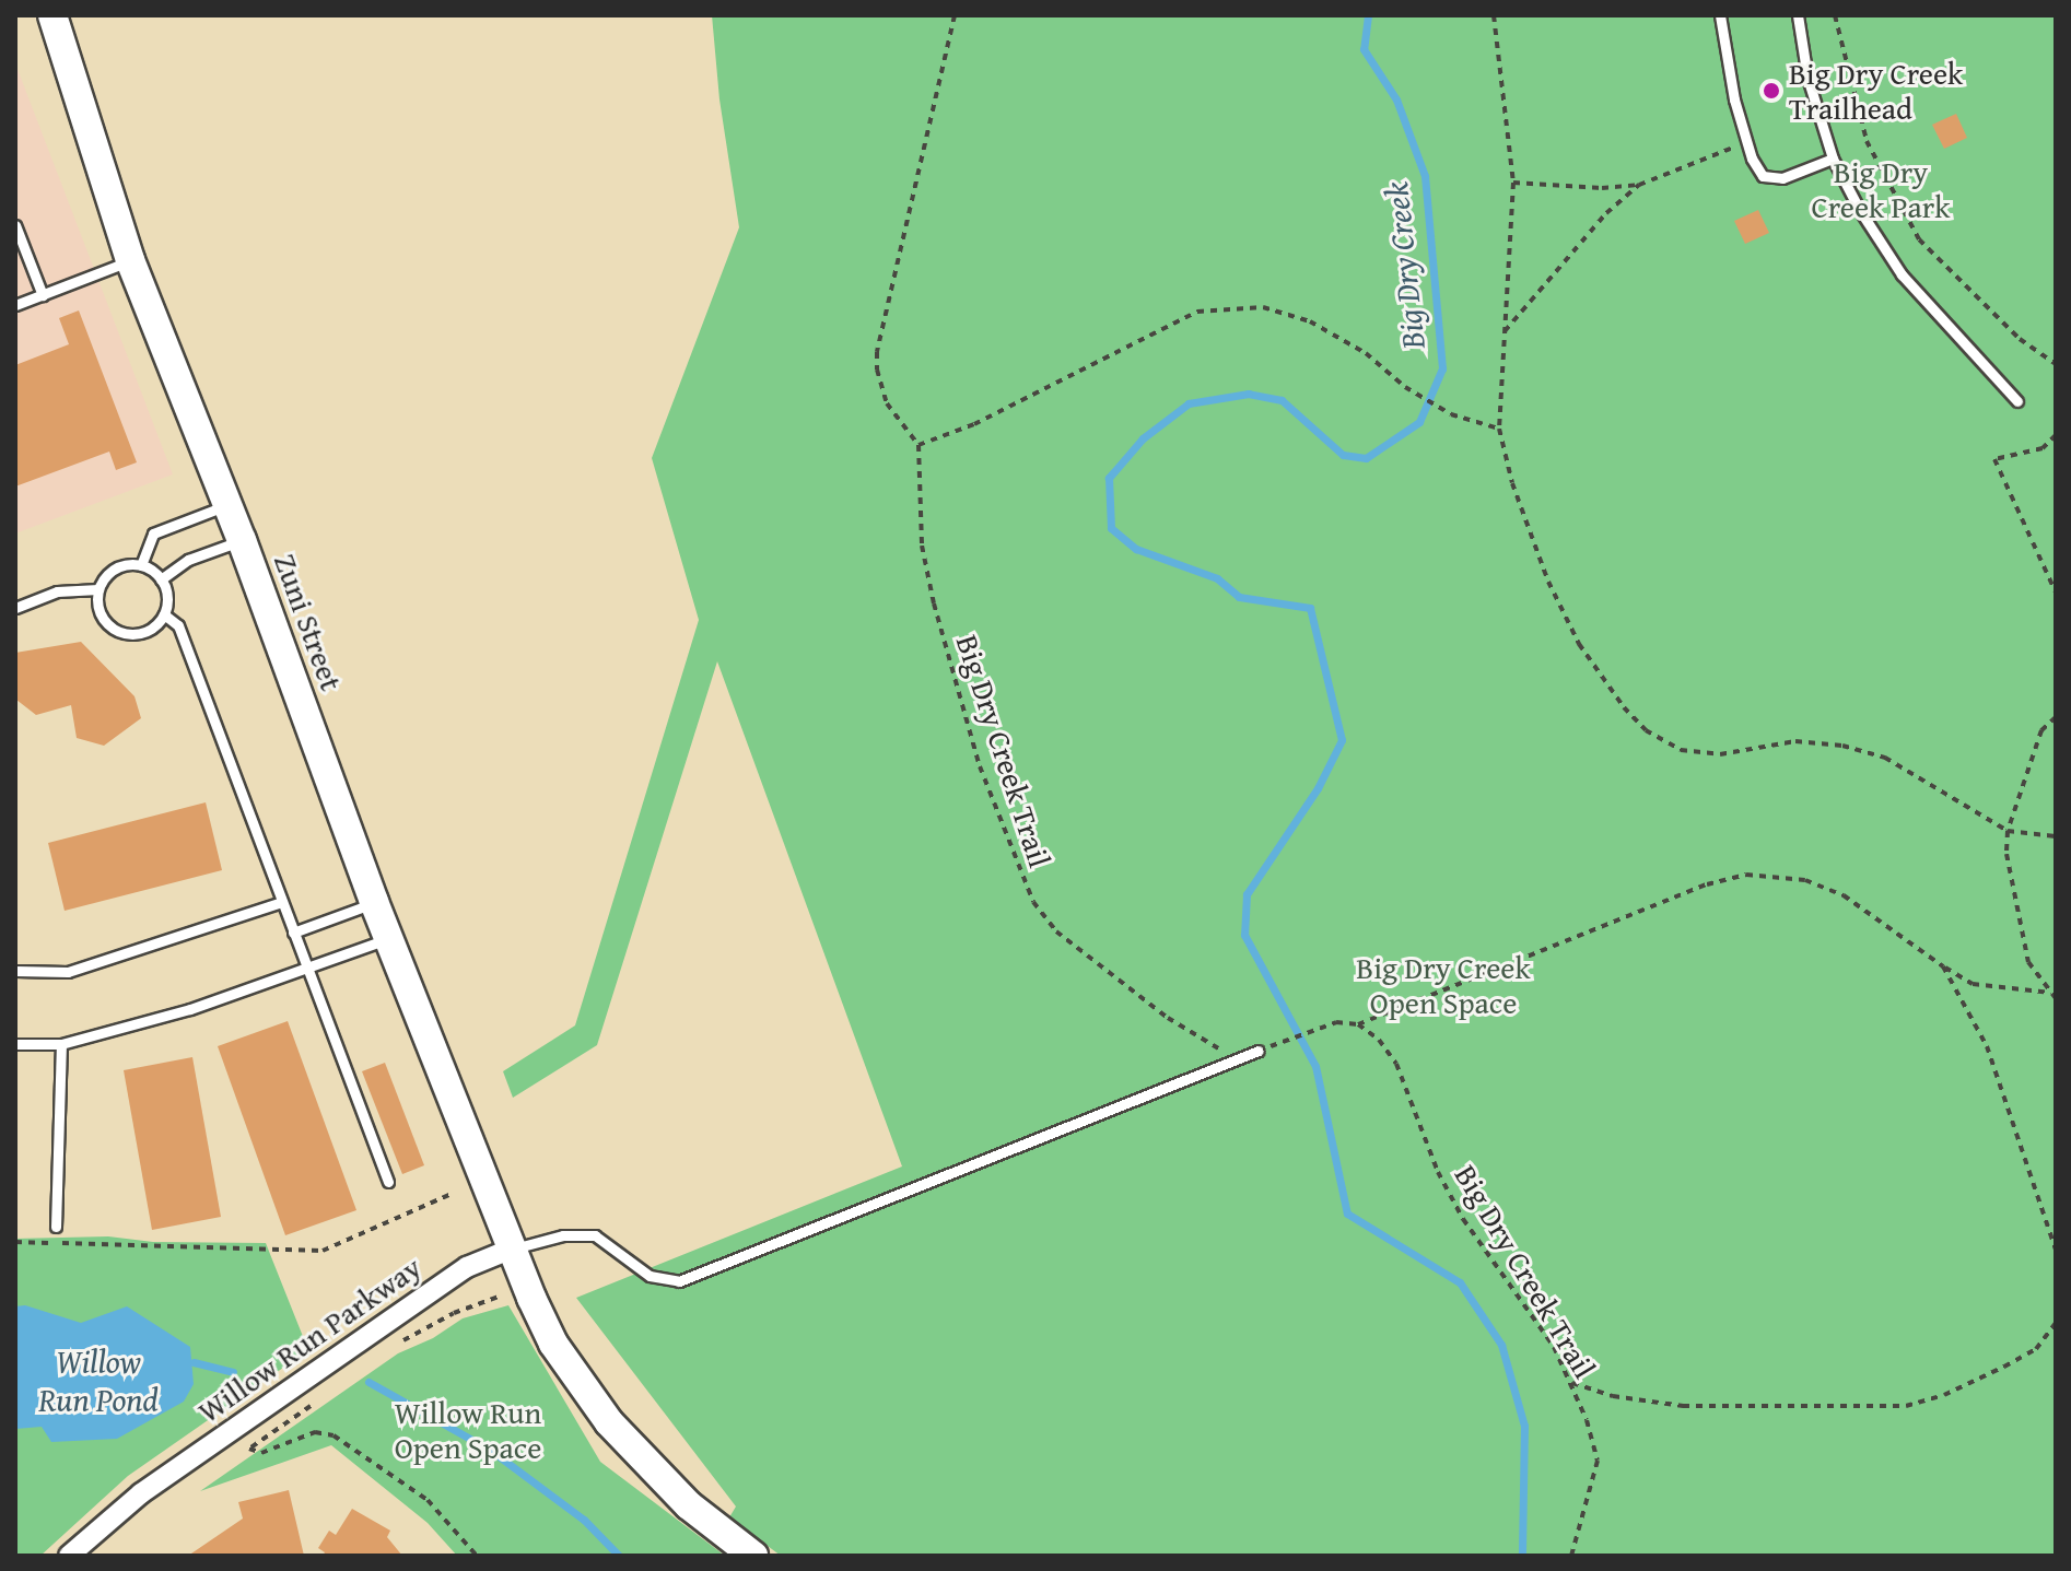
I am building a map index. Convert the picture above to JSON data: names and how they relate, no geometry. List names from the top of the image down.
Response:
{
  "streets": {
    "main road": ["Zuni Street"],
    "street": ["Willow Run Parkway"],
    "path": ["Big Dry Creek Trail"]
  },
  "crossings": [
    ["Zuni Street", "Willow Run Parkway"]
  ],
  "water": ["Big Dry Creek", "Willow Run Pond"],
  "parks": ["Big Dry Creek Park", "Big Dry Creek Open Space", "Willow Run Open Space"],
  "places": ["Big Dry Creek Trailhead"]
}
